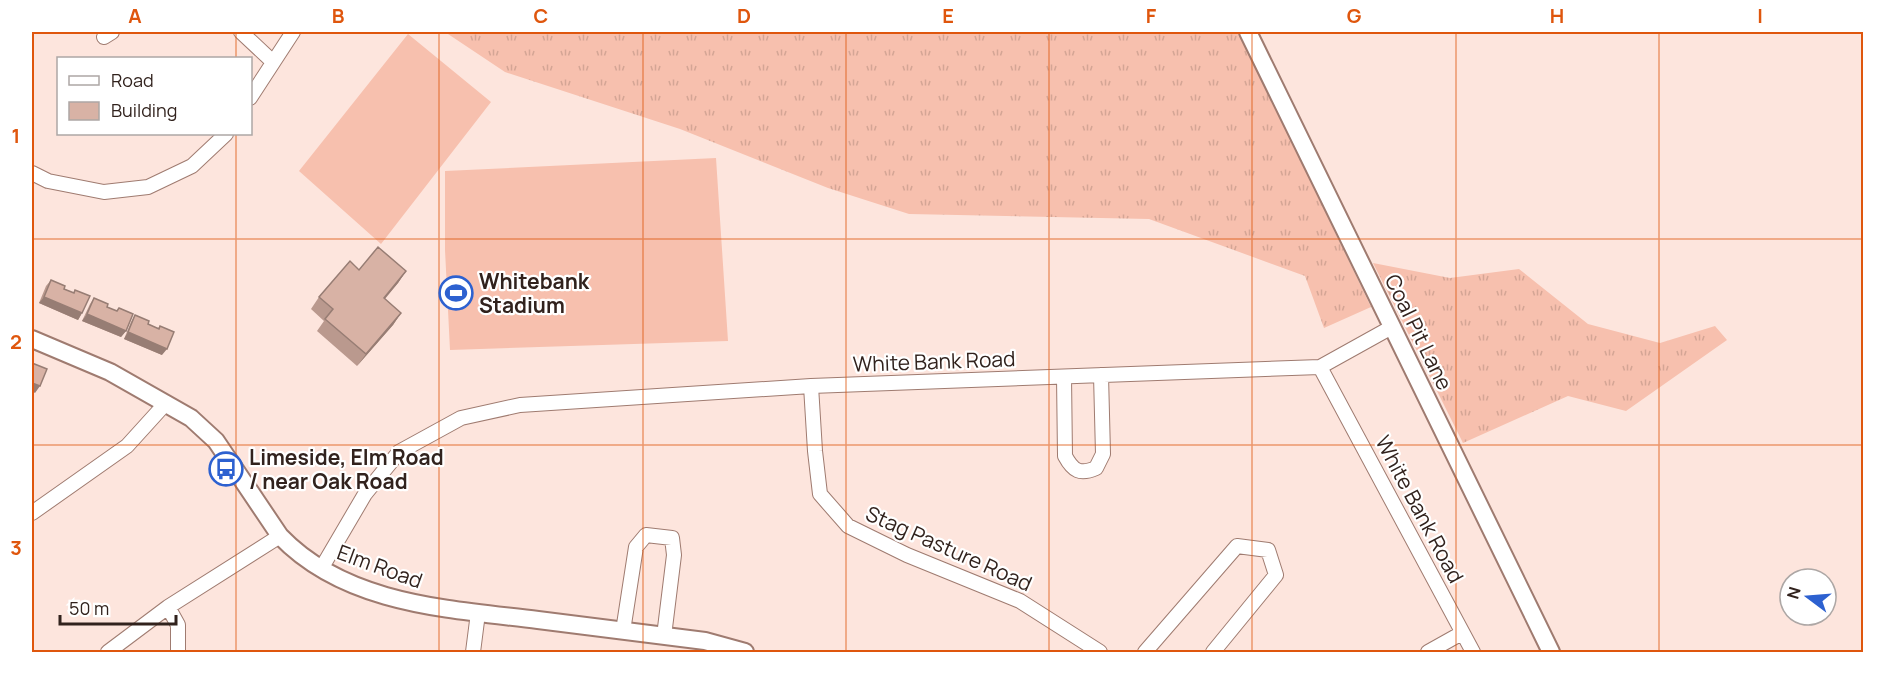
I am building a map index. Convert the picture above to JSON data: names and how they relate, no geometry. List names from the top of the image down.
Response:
{
  "streets": {
    "street": [
      "Coal Pit Lane",
      "White Bank Road",
      "Stag Pasture Road",
      "Elm Road"
    ]
  },
  "crossings": [
    ["White Bank Road", "Stag Pasture Road"],
    ["White Bank Road", "Elm Road"]
  ],
  "places": {
    "sports": ["Whitebank Stadium"],
    "bus stop": ["Limeside, Elm Road / near Oak Road"]
  },
  "legend": ["Road", "Building"],
  "scale_bar": "50 m",
  "north": "left",
  "grid": {
    "columns": [
      "A",
      "B",
      "C",
      "D",
      "E",
      "F",
      "G",
      "H",
      "I"
    ],
    "rows": ["1", "2", "3"]
  }
}
